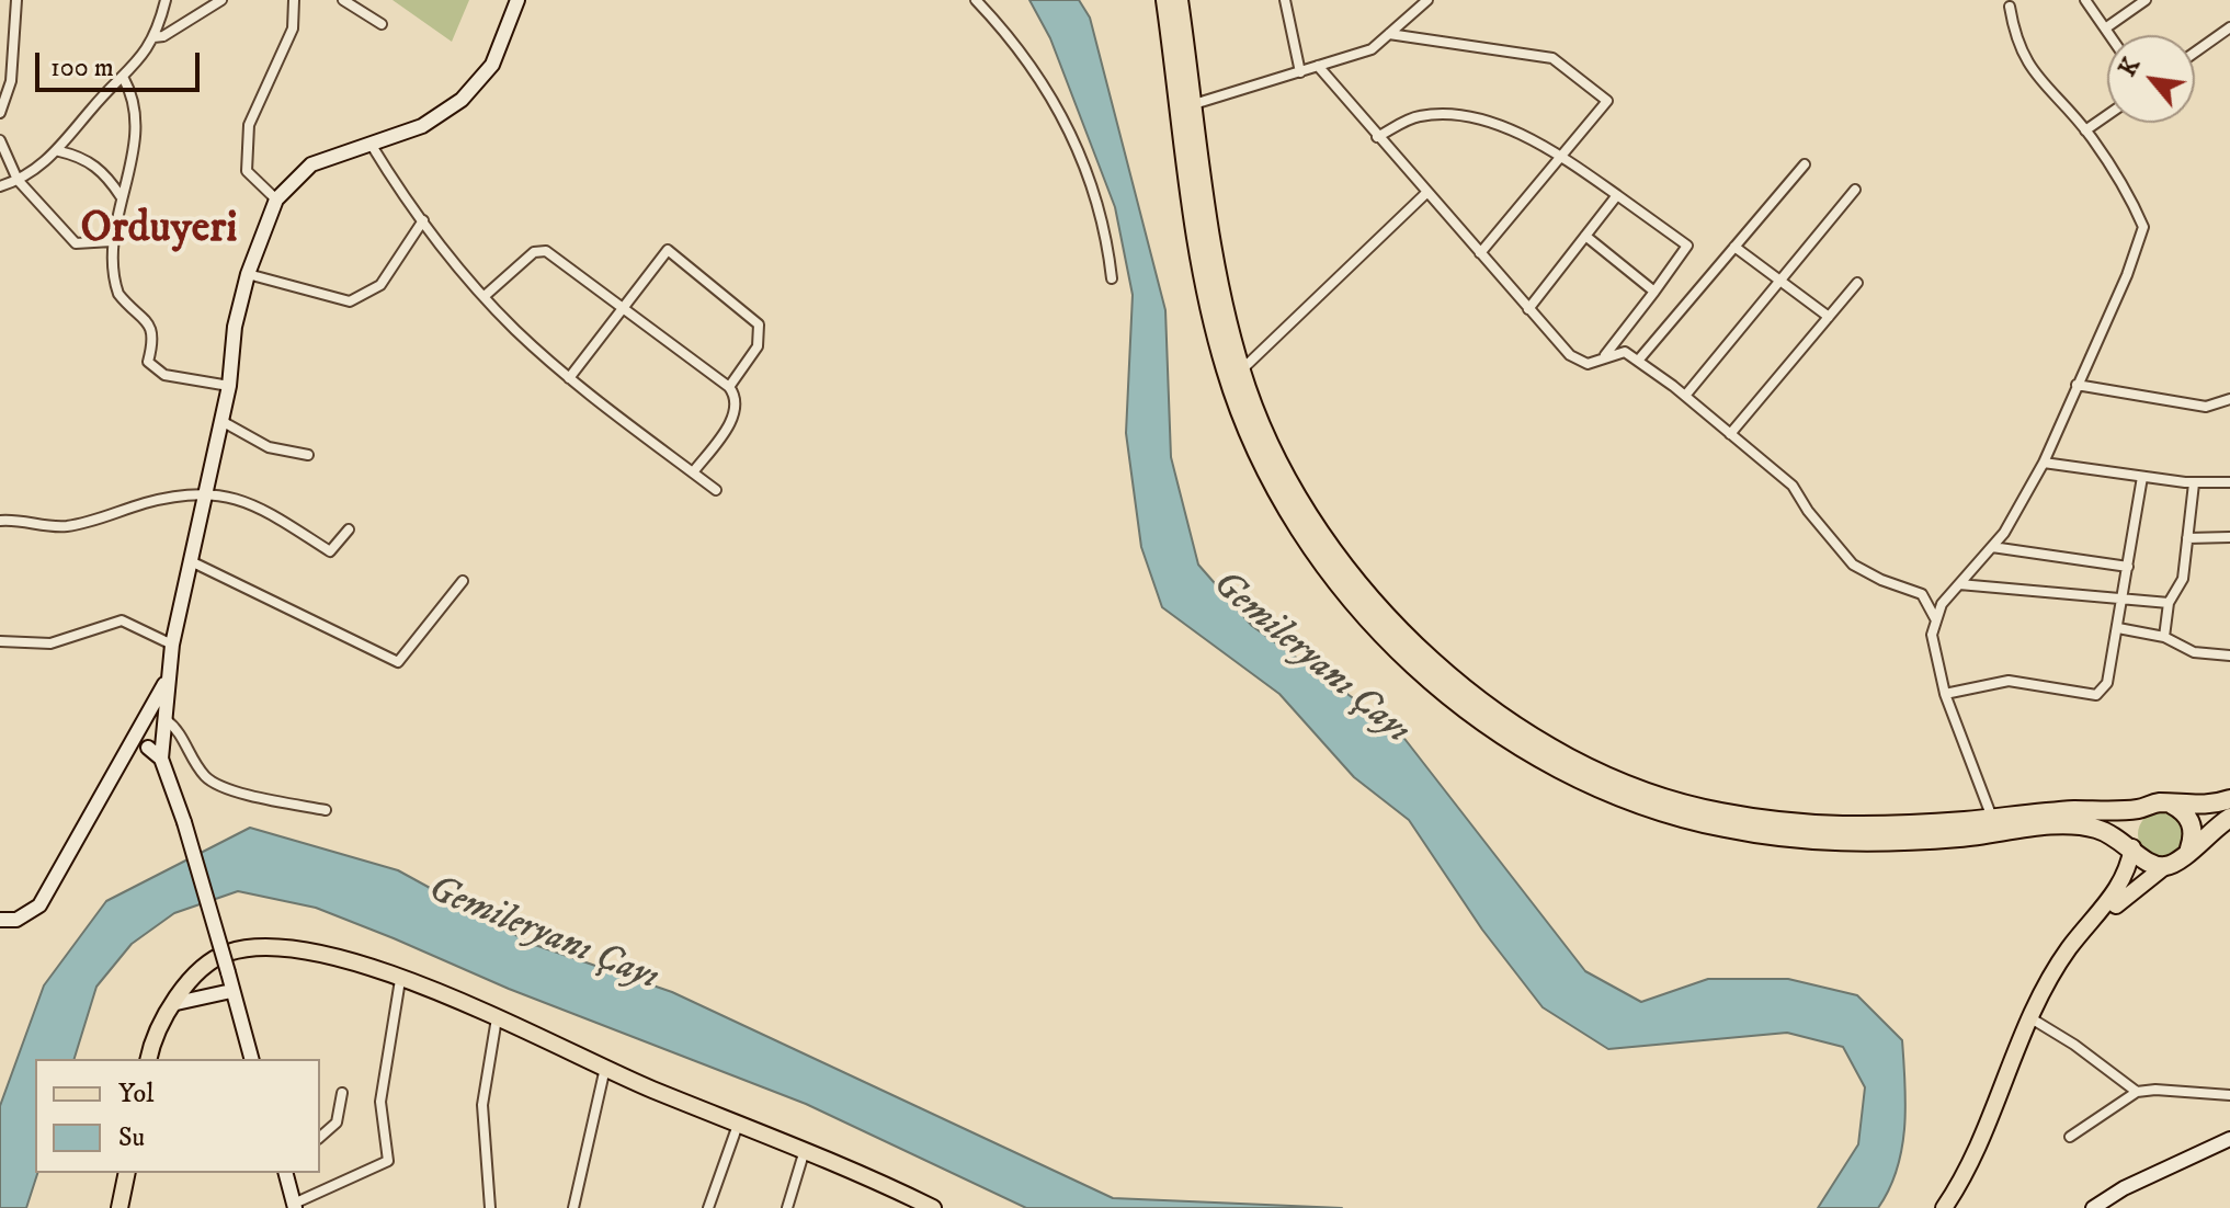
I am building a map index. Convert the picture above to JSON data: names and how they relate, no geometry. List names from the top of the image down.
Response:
{
  "districts": ["Orduyeri"],
  "water": ["Gemileryanı Çayı"],
  "legend": ["Yol", "Su"],
  "scale_bar": "100 m",
  "north": "top left"
}
